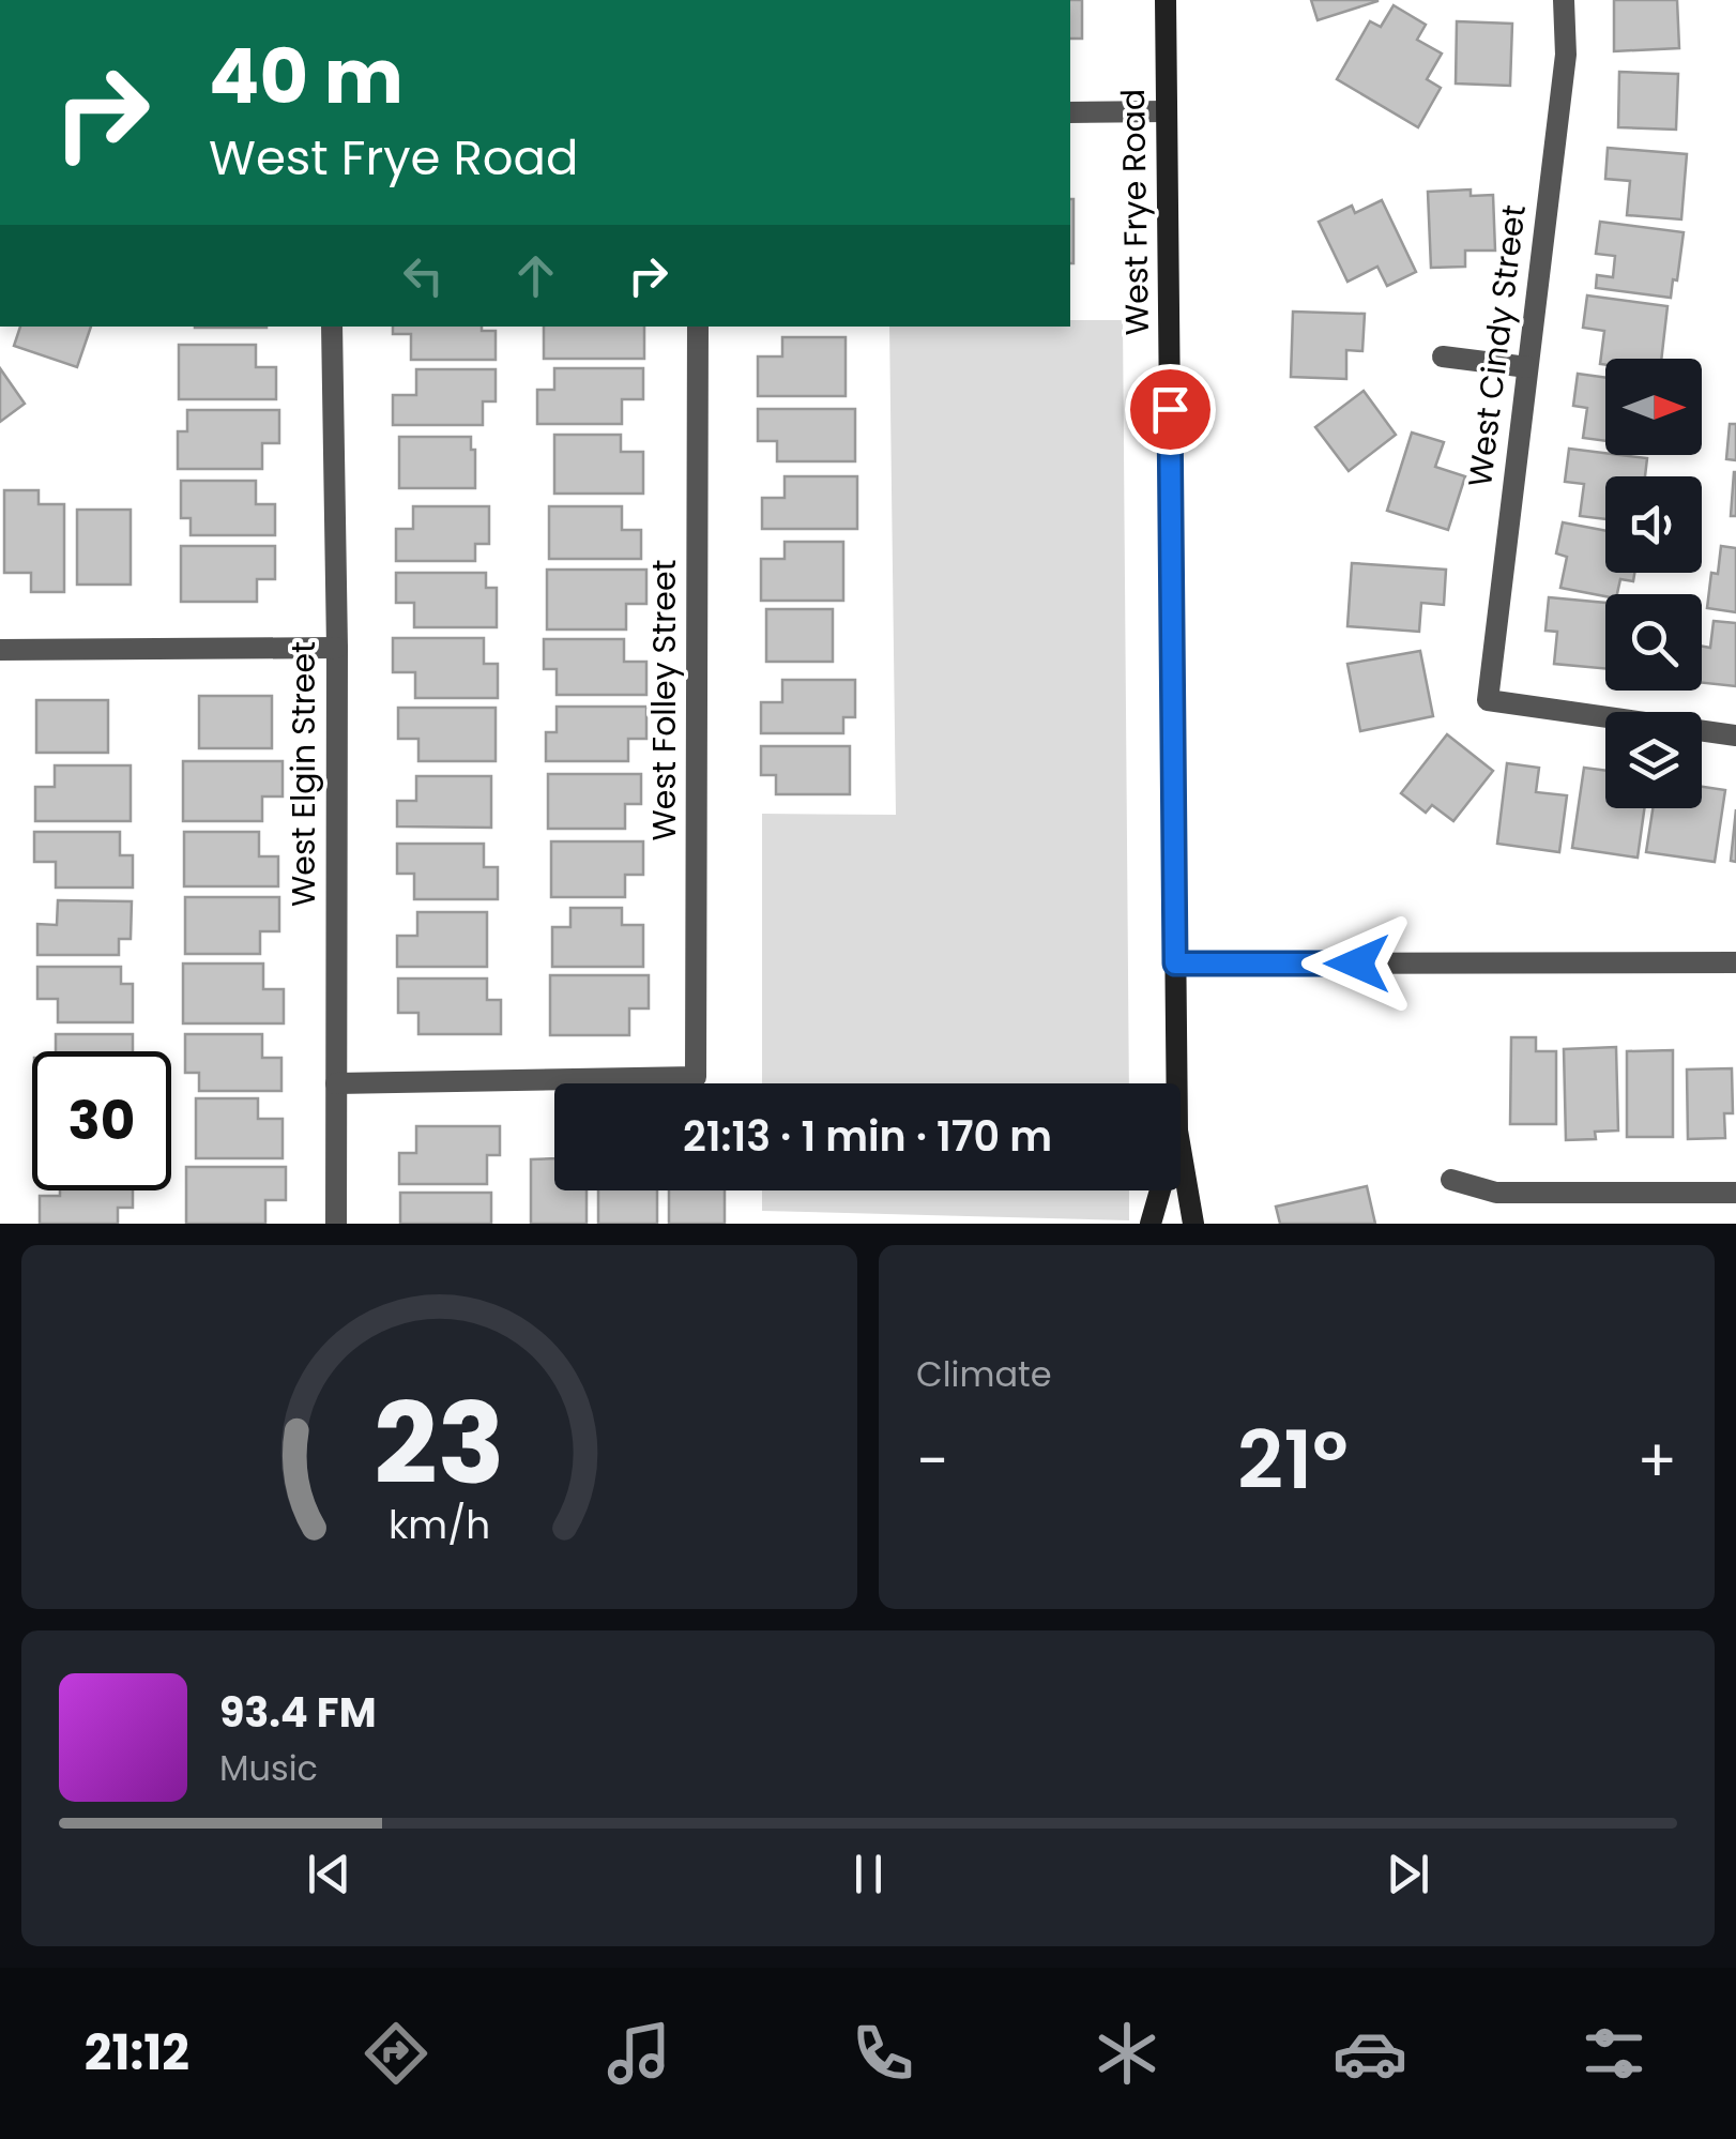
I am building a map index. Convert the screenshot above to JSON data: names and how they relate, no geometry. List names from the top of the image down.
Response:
{
  "streets": {
    "street": [
      "West Frye Road",
      "West Cindy Street",
      "West Folley Street",
      "West Elgin Street"
    ]
  },
  "crossings": [
    ["West Folley Street", "West Elgin Street"]
  ],
  "north": "right",
  "page": {
    "turn": ["40 m", "West Frye Road"],
    "limit": "30",
    "trip": "21:13 · 1 min · 170 m",
    "tile": "Climate",
    "heat": ["−", "21°", "+"],
    "song": ["93.4 FM", "Music"],
    "tabs": "21:12",
    "gauge": ["23", "km/h"]
  }
}
